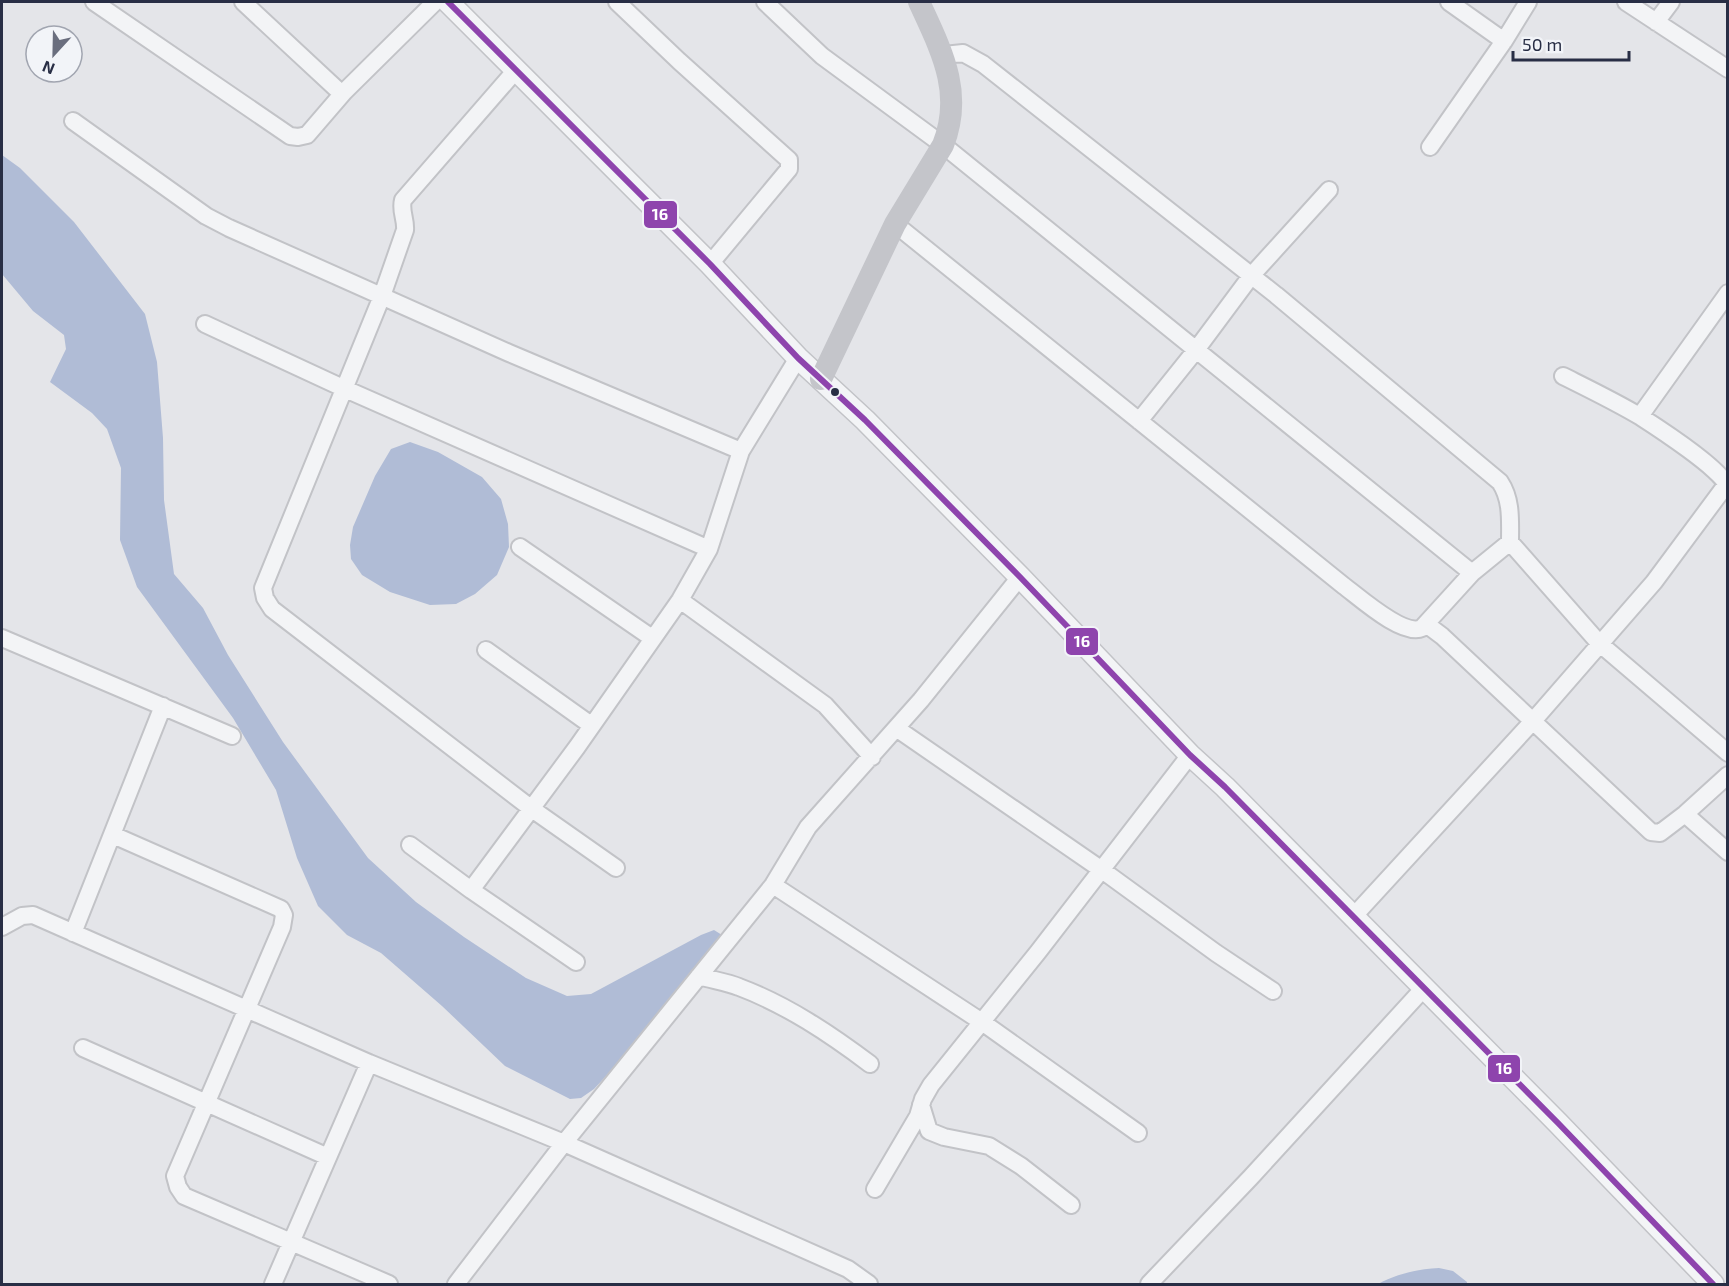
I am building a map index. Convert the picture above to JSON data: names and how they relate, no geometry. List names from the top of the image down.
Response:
{
  "lines": ["transit line 16"],
  "scale_bar": "50 m",
  "north": "bottom"
}
